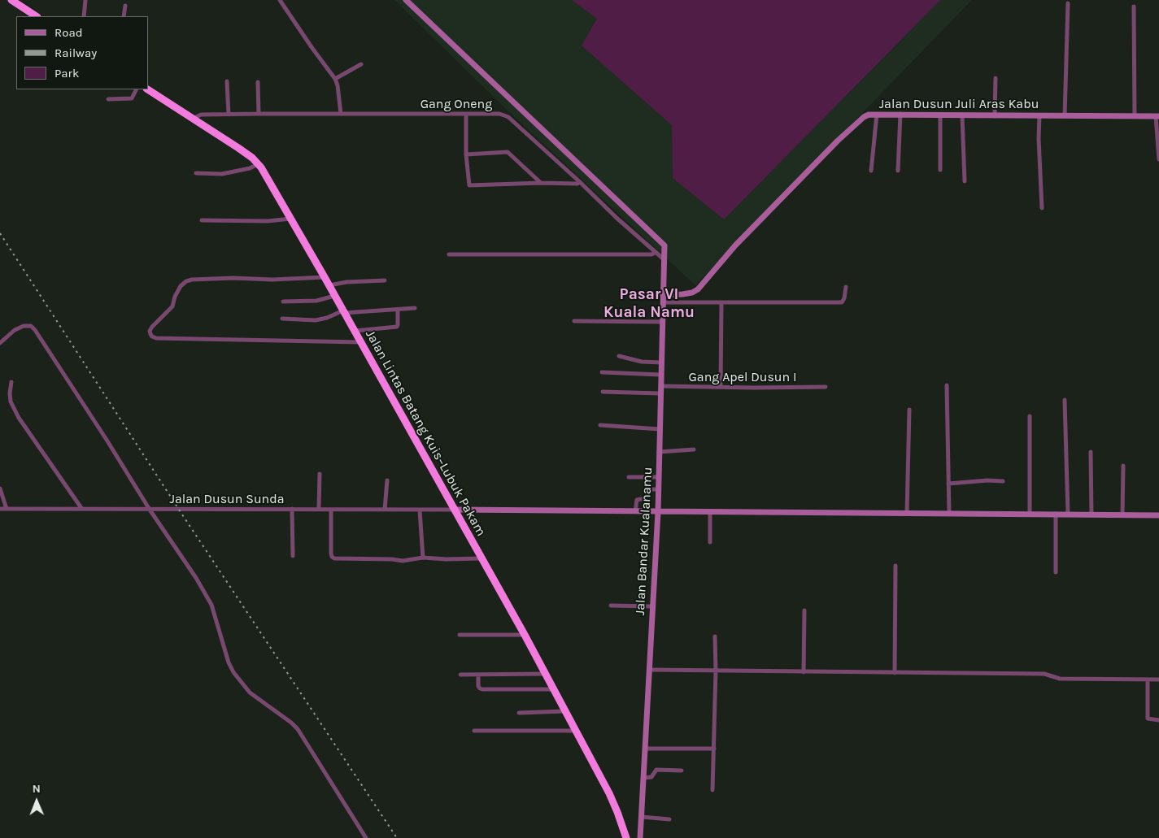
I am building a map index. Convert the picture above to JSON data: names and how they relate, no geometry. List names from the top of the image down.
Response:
{
  "streets": {
    "highway": ["Jalan Lintas Batang Kuis–Lubuk Pakam"],
    "street": [
      "Gang Oneng",
      "Jalan Dusun Juli Aras Kabu",
      "Gang Apel Dusun I",
      "Jalan Dusun Sunda",
      "Jalan Bandar Kualanamu"
    ]
  },
  "crossings": [
    ["Gang Oneng", "Jalan Lintas Batang Kuis–Lubuk Pakam"],
    ["Gang Oneng", "Jalan Bandar Kualanamu"],
    ["Jalan Dusun Juli Aras Kabu", "Jalan Bandar Kualanamu"],
    ["Gang Apel Dusun I", "Jalan Bandar Kualanamu"],
    ["Jalan Lintas Batang Kuis–Lubuk Pakam", "Jalan Dusun Sunda"]
  ],
  "districts": ["Pasar VI Kuala Namu"],
  "legend": ["Road", "Railway", "Park"],
  "north": "top"
}
